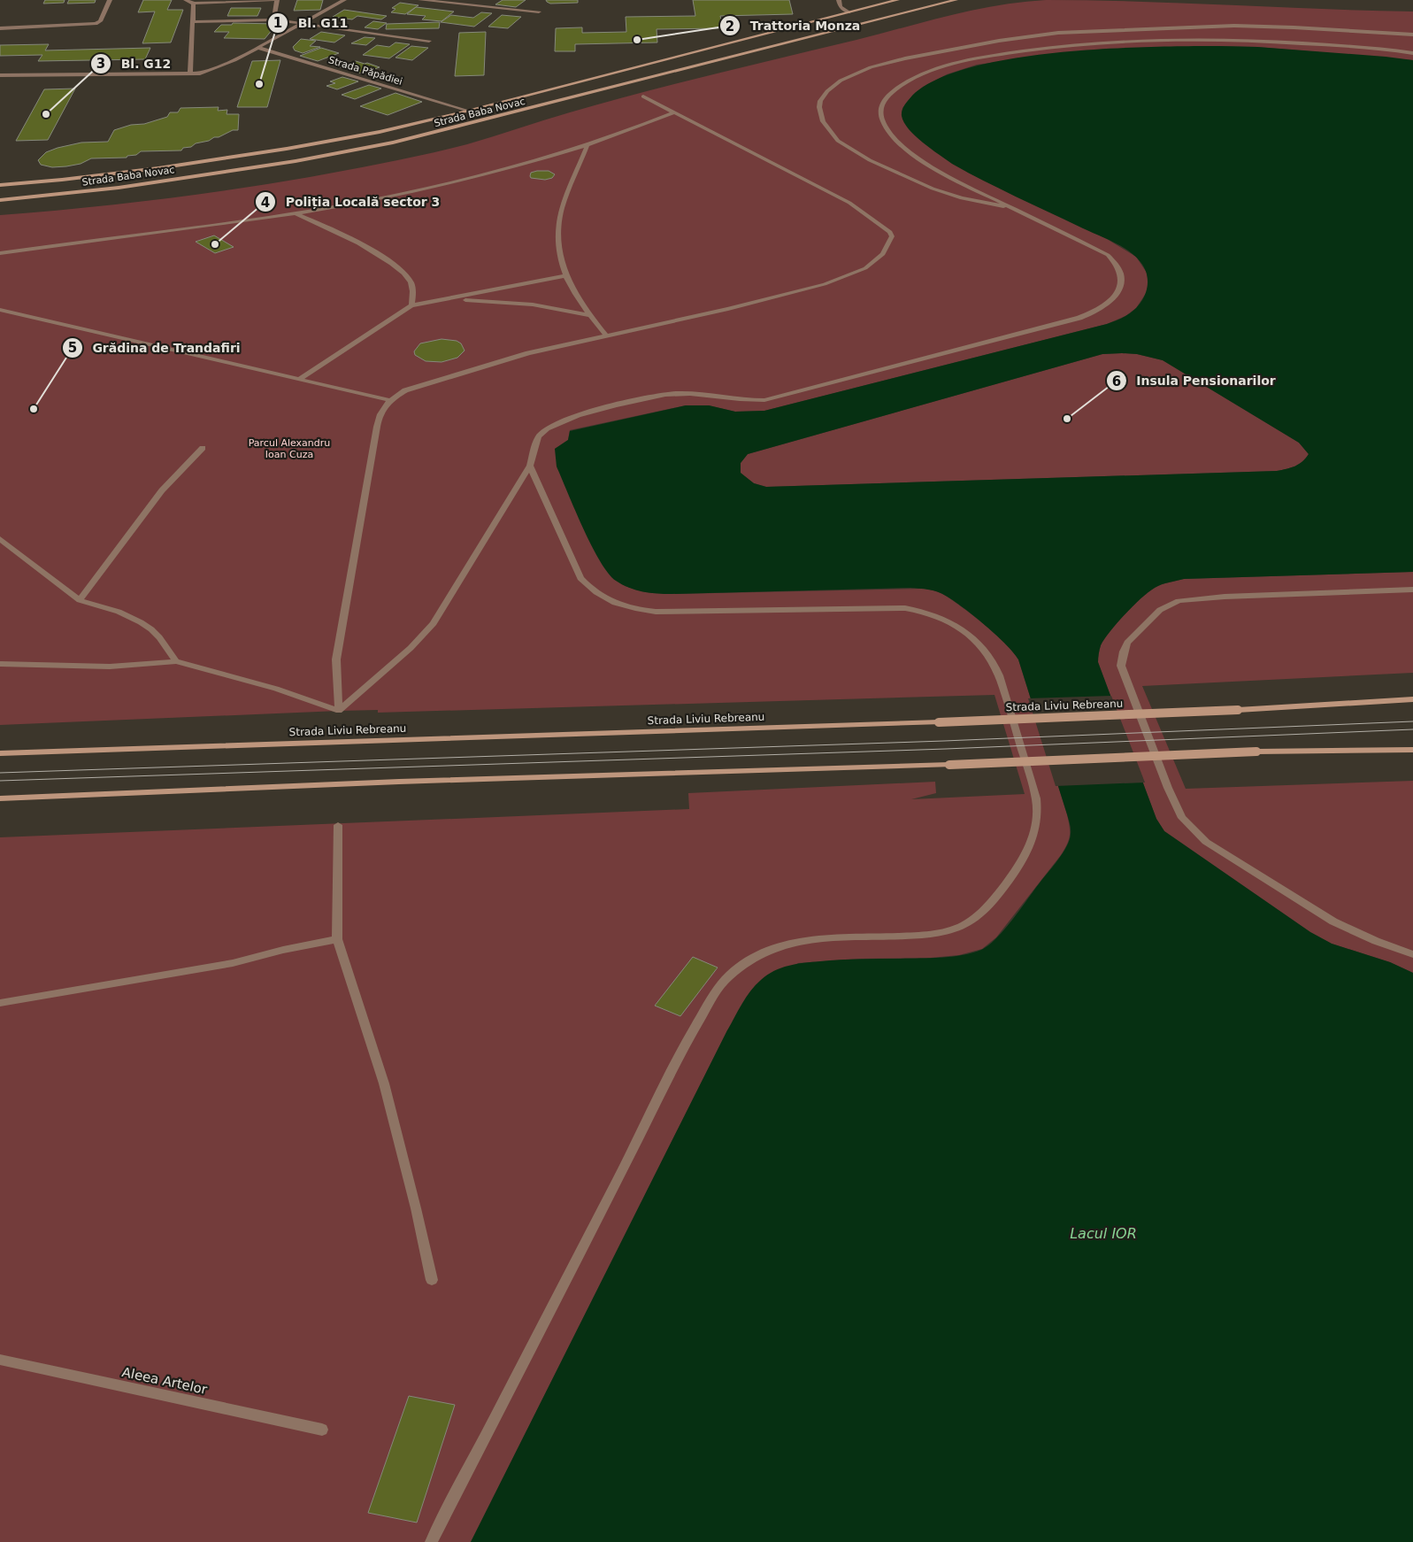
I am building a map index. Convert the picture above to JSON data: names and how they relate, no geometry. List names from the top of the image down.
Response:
{
  "streets": {
    "main road": ["Strada Baba Novac", "Strada Liviu Rebreanu"],
    "street": ["Strada Păpădiei", "Aleea Artelor"]
  },
  "crossings": [
    ["Strada Păpădiei", "Strada Baba Novac"]
  ],
  "water": ["Lacul IOR"],
  "parks": ["Parcul Alexandru Ioan Cuza"],
  "places": [
    "Trattoria Monza",
    "Bl. G11",
    "Bl. G12",
    "Poliția Locală sector 3",
    "Grădina de Trandafiri",
    "Insula Pensionarilor"
  ]
}
